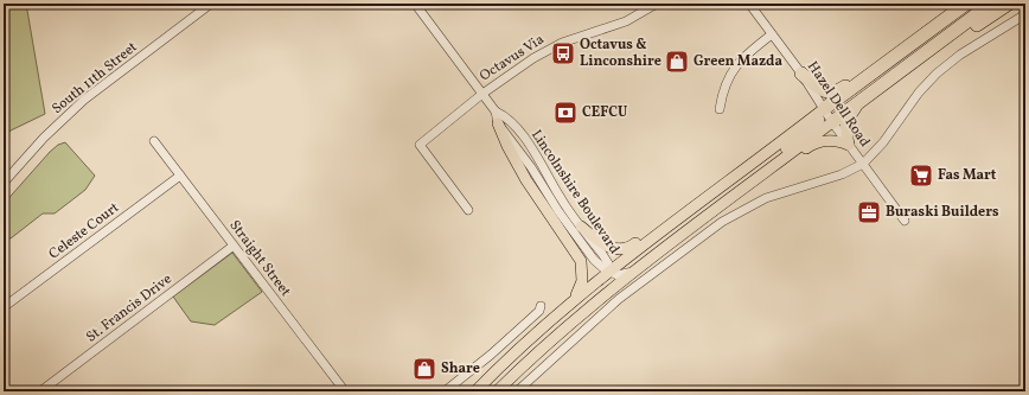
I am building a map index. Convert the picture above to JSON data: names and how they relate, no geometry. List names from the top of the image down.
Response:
{
  "streets": {
    "street": [
      "Octavus Via",
      "South 11th Street",
      "Hazel Dell Road",
      "Lincolnshire Boulevard",
      "Celeste Court",
      "Straight Street",
      "St. Francis Drive"
    ]
  },
  "crossings": [
    ["Octavus Via", "Lincolnshire Boulevard"],
    ["Celeste Court", "Straight Street"],
    ["Straight Street", "St. Francis Drive"]
  ],
  "places": {
    "bus stop": ["Octavus & Linconshire"],
    "shop": ["Green Mazda", "Share"],
    "bank": ["CEFCU"],
    "supermarket": ["Fas Mart"],
    "office": ["Buraski Builders"]
  }
}
